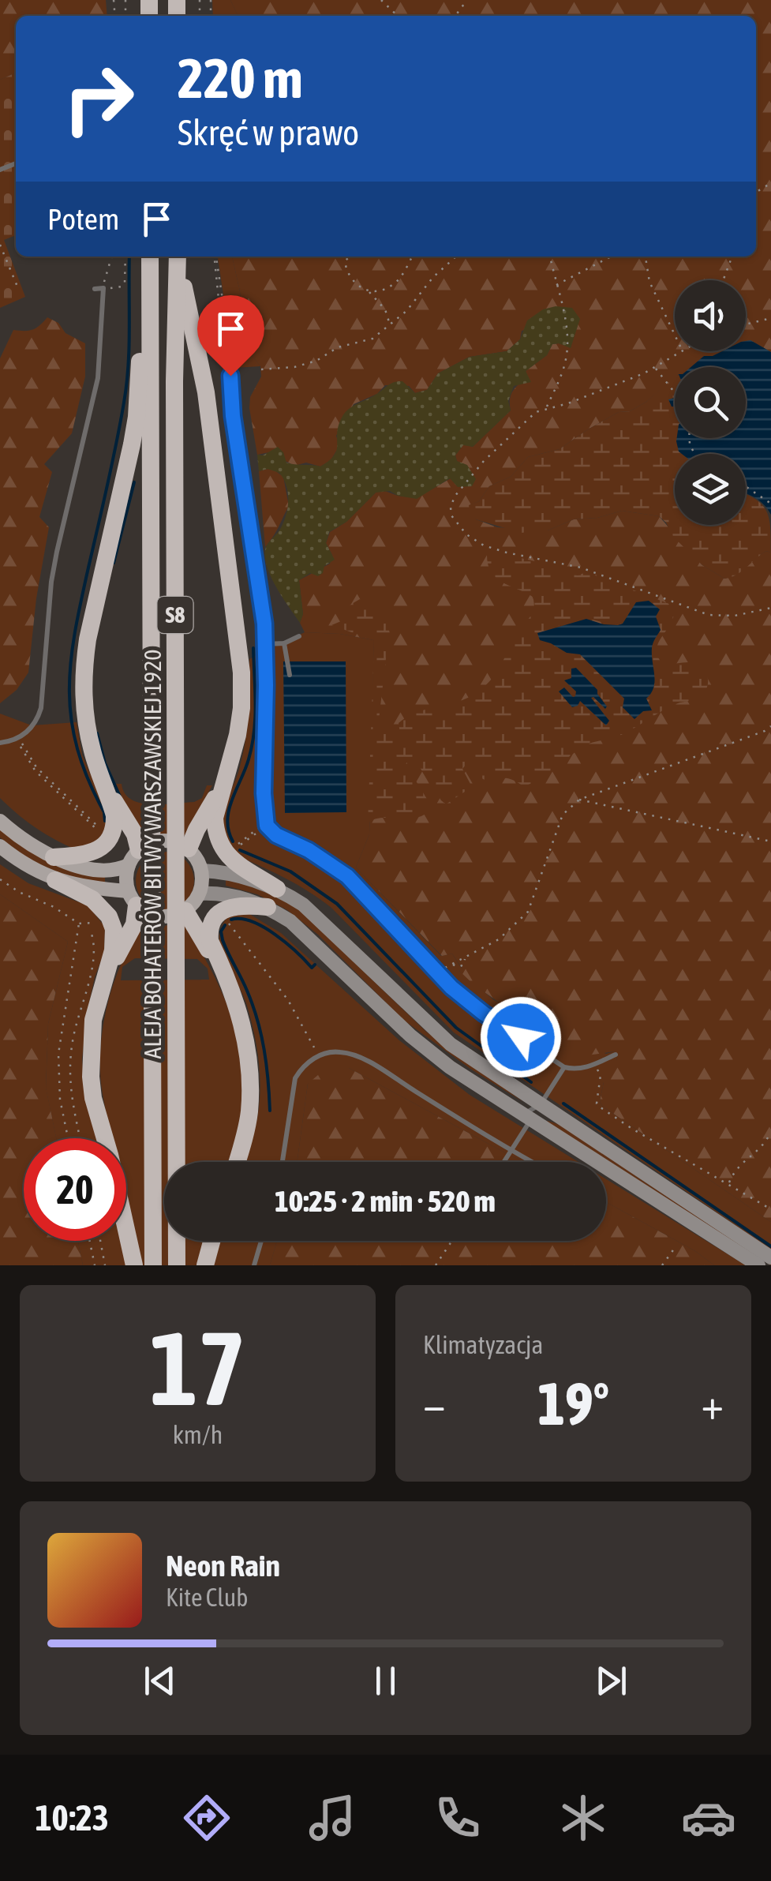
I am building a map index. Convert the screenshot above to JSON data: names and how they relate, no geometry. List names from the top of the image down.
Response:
{
  "streets": {
    "highway": ["S8", "ALEJA BOHATERÓW BITWY WARSZAWSKIEJ 1920"]
  },
  "page": {
    "turn": ["220 m", "Skręć w prawo"],
    "then": "Potem",
    "limit": "20",
    "trip": "10:25 · 2 min · 520 m",
    "tile": [
      ["17", "km/h"],
      "Klimatyzacja"
    ],
    "heat": ["−", "19°", "+"],
    "song": ["Neon Rain", "Kite Club"],
    "tabs": "10:23"
  }
}
